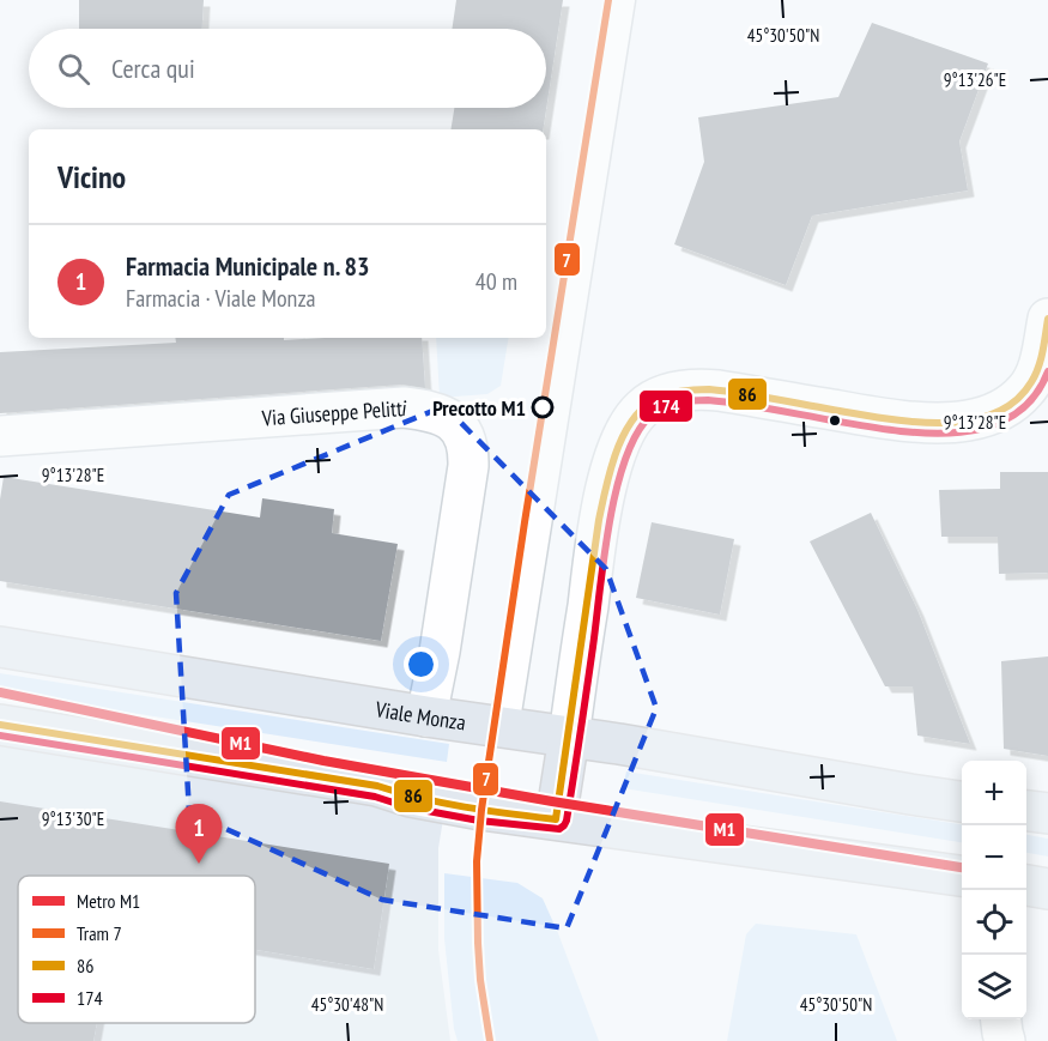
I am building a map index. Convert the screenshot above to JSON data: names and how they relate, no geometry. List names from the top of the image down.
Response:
{
  "streets": {
    "main road": ["Viale Monza"],
    "street": ["Via Giuseppe Pelitti"]
  },
  "crossings": [
    ["Via Giuseppe Pelitti", "Viale Monza"]
  ],
  "places": ["Precotto M1"],
  "lines": [
    "tram line 7",
    "transit line 86",
    "transit line 174",
    "metro line M1"
  ],
  "legend": [
    "Metro M1",
    "Tram 7",
    "86",
    "174"
  ],
  "page": {
    "search": "Cerca qui",
    "heading": "Vicino",
    "list": [
      {
        "mark": "1",
        "name": "Farmacia Municipale n. 83",
        "note": "Farmacia · Viale Monza",
        "value": "40 m"
      }
    ],
    "map_buttons": ["+", "−"],
    "pins": "1"
  },
  "coordinates": [
    "45°30'50\"N",
    "9°13'26\"E",
    "9°13'28\"E",
    "9°13'30\"E",
    "45°30'48\"N"
  ]
}
